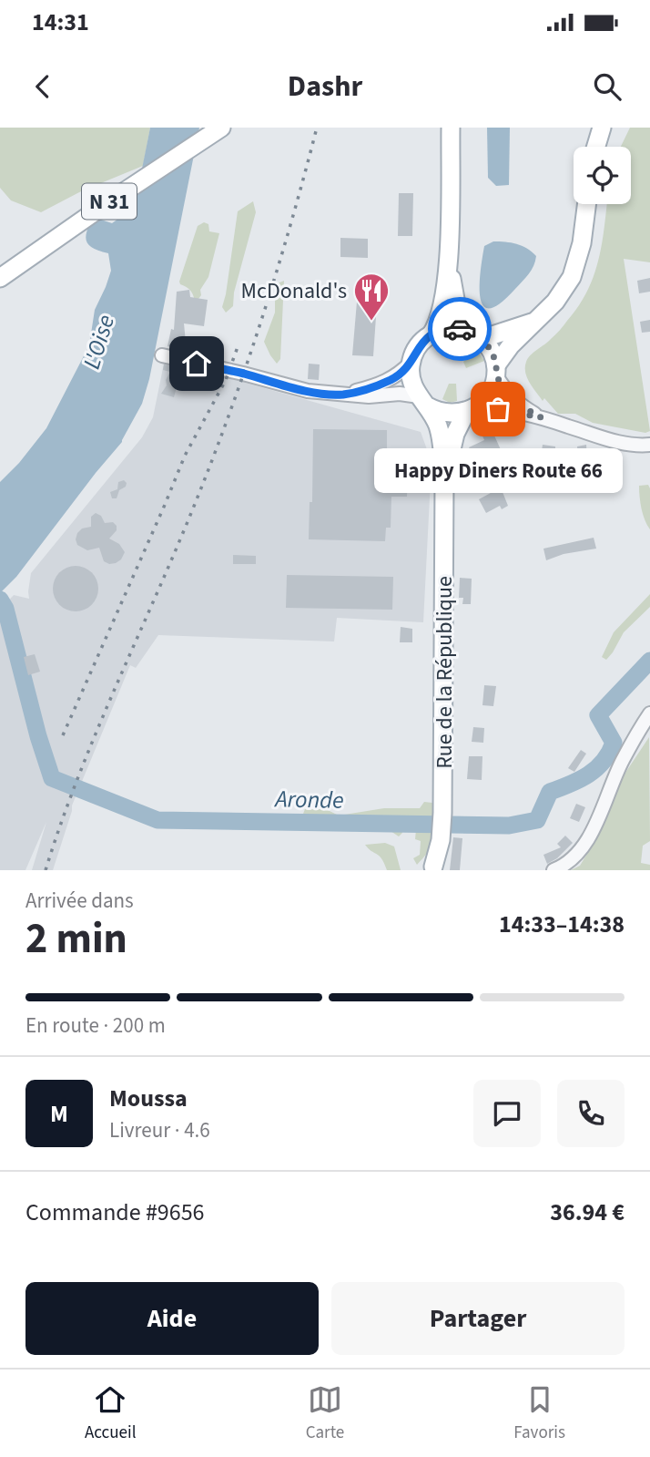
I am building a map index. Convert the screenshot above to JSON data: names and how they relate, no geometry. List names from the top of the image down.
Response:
{
  "streets": {
    "main road": ["N 31", "Rue de la République"]
  },
  "water": ["L'Oise", "Aronde"],
  "places": {
    "restaurant": ["McDonald's"],
    "other": ["Happy Diners Route 66"]
  },
  "page": {
    "status": "14:31",
    "header": "Dashr",
    "bubble": "Happy Diners Route 66",
    "heading": ["2 min", "Arrivée dans", "14:33–14:38"],
    "panel": [
      "Moussa",
      "Livreur · 4.6",
      "Commande #9656",
      "36.94 €"
    ],
    "bar": "En route · 200 m",
    "round": "M",
    "buttons": ["Aide", "Partager"],
    "tabs": ["Accueil", "Carte", "Favoris"]
  }
}
